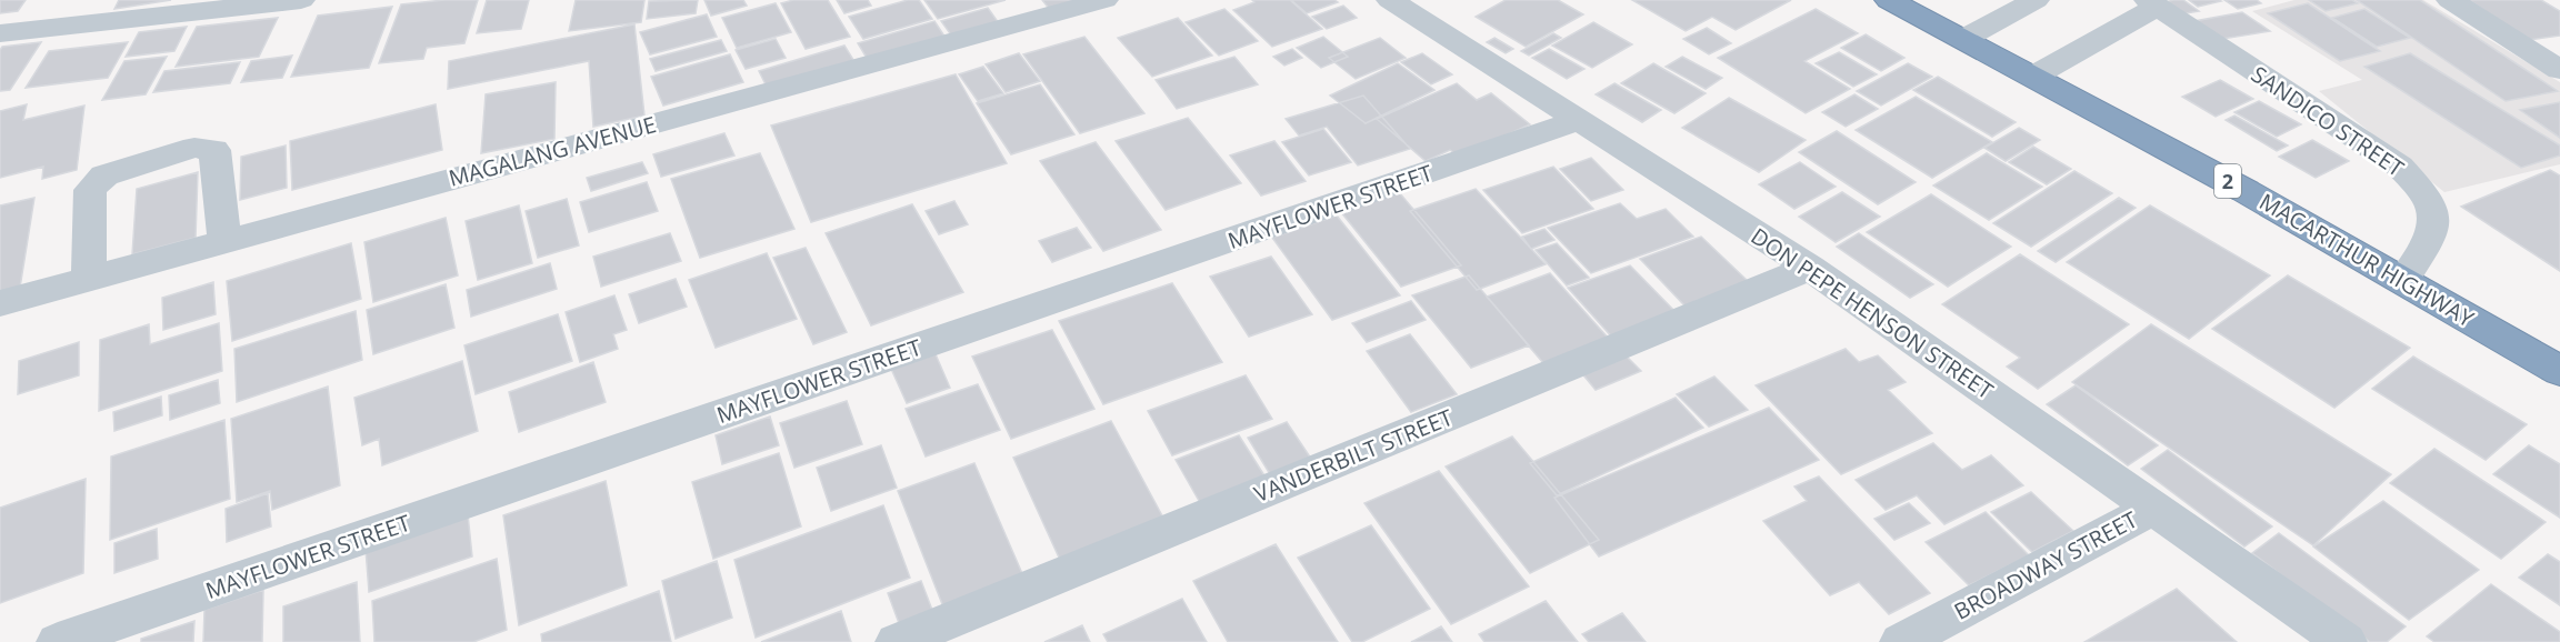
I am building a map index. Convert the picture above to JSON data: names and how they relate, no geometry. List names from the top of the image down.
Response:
{
  "streets": {
    "highway": ["2", "MACARTHUR HIGHWAY"],
    "street": [
      "SANDICO STREET",
      "MAGALANG AVENUE",
      "MAYFLOWER STREET",
      "DON PEPE HENSON STREET",
      "VANDERBILT STREET",
      "BROADWAY STREET"
    ]
  },
  "crossings": [
    ["SANDICO STREET", "MACARTHUR HIGHWAY"],
    ["MAYFLOWER STREET", "DON PEPE HENSON STREET"],
    ["DON PEPE HENSON STREET", "VANDERBILT STREET"],
    ["DON PEPE HENSON STREET", "BROADWAY STREET"]
  ]
}
